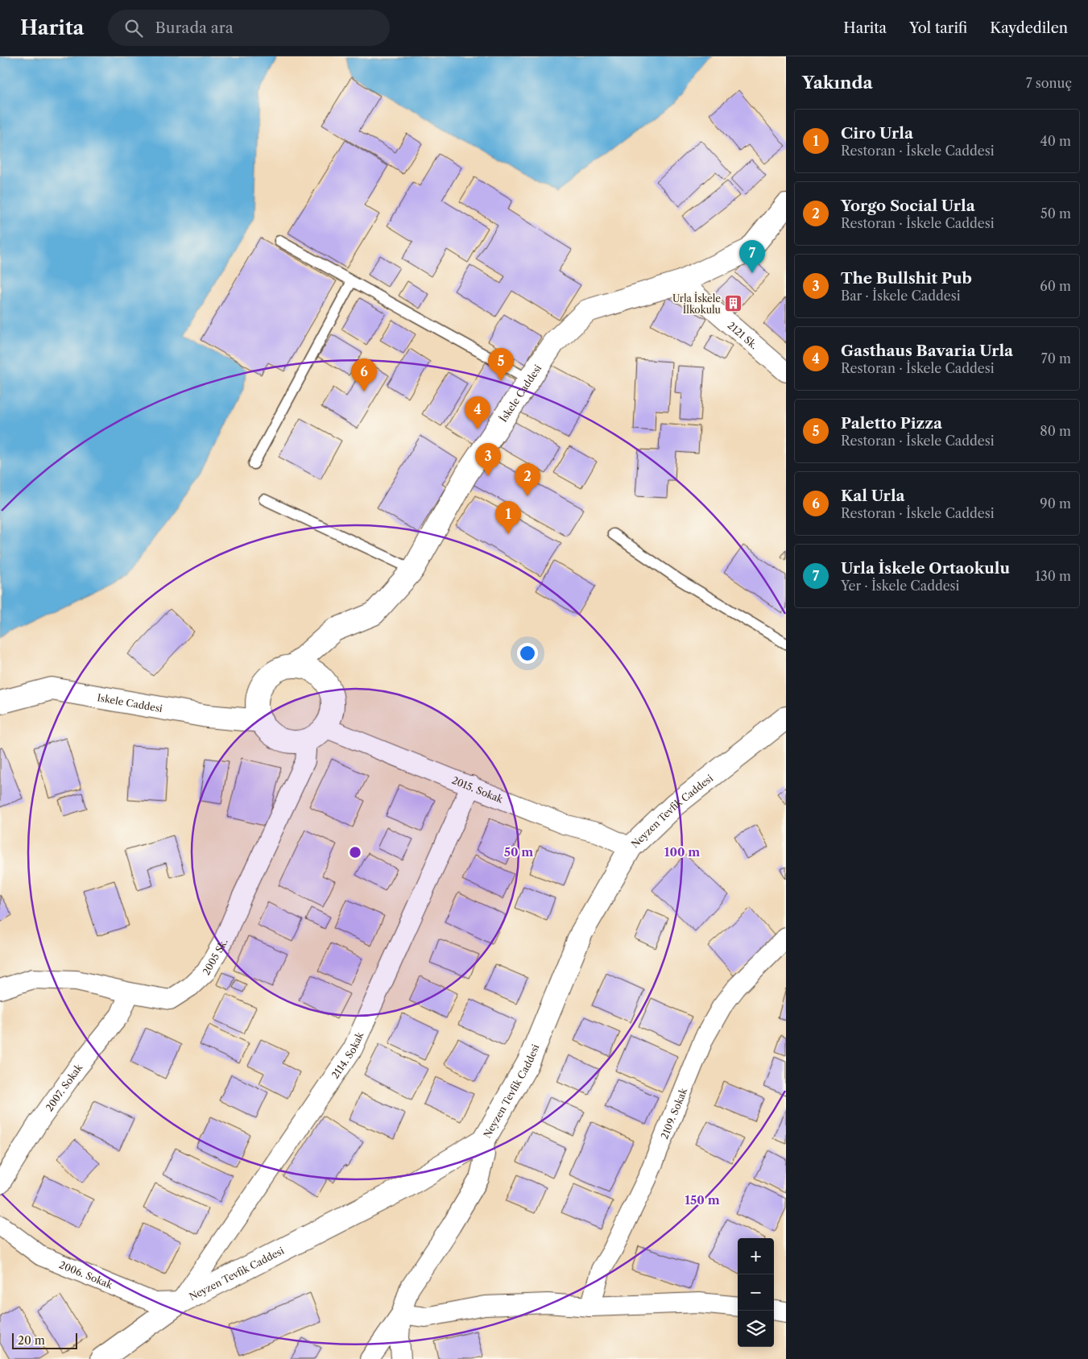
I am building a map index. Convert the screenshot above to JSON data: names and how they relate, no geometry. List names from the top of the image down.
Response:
{
  "streets": {
    "street": [
      "2121 Sk.",
      "İskele Caddesi",
      "Iskele Caddesi",
      "2015. Sokak",
      "Neyzen Tevfik Caddesi",
      "2005 Sk.",
      "2114. Sokak",
      "2007. Sokak",
      "2109. Sokak",
      "2006. Sokak"
    ]
  },
  "crossings": [
    ["2121 Sk.", "İskele Caddesi"],
    ["İskele Caddesi", "Iskele Caddesi"],
    ["İskele Caddesi", "2015. Sokak"],
    ["İskele Caddesi", "2005 Sk."],
    ["Iskele Caddesi", "2015. Sokak"],
    ["Iskele Caddesi", "2005 Sk."],
    ["2015. Sokak", "Neyzen Tevfik Caddesi"],
    ["2015. Sokak", "2005 Sk."],
    ["2015. Sokak", "2114. Sokak"],
    ["Neyzen Tevfik Caddesi", "2114. Sokak"],
    ["Neyzen Tevfik Caddesi", "2006. Sokak"],
    ["2005 Sk.", "2007. Sokak"],
    ["2114. Sokak", "2006. Sokak"]
  ],
  "places": {
    "building": ["Urla İskele İlkokulu"]
  },
  "scale_bar": "20 m",
  "page": {
    "header": "Harita",
    "search": "Burada ara",
    "nav": ["Harita", "Yol tarifi", "Kaydedilen"],
    "heading": ["Yakında", "7 sonuç"],
    "list": [
      {
        "mark": "1",
        "name": "Ciro Urla",
        "note": "Restoran · İskele Caddesi",
        "value": "40 m"
      },
      {
        "mark": "2",
        "name": "Yorgo Social Urla",
        "note": "Restoran · İskele Caddesi",
        "value": "50 m"
      },
      {
        "mark": "3",
        "name": "The Bullshit Pub",
        "note": "Bar · İskele Caddesi",
        "value": "60 m"
      },
      {
        "mark": "4",
        "name": "Gasthaus Bavaria Urla",
        "note": "Restoran · İskele Caddesi",
        "value": "70 m"
      },
      {
        "mark": "5",
        "name": "Paletto Pizza",
        "note": "Restoran · İskele Caddesi",
        "value": "80 m"
      },
      {
        "mark": "6",
        "name": "Kal Urla",
        "note": "Restoran · İskele Caddesi",
        "value": "90 m"
      },
      {
        "mark": "7",
        "name": "Urla İskele Ortaokulu",
        "note": "Yer · İskele Caddesi",
        "value": "130 m"
      }
    ],
    "pins": [
      "7",
      "5",
      "6",
      "4",
      "3",
      "2",
      "1"
    ],
    "map_buttons": ["+", "−"],
    "scale": "20 m"
  },
  "rings": ["50 m", "100 m", "150 m"]
}
